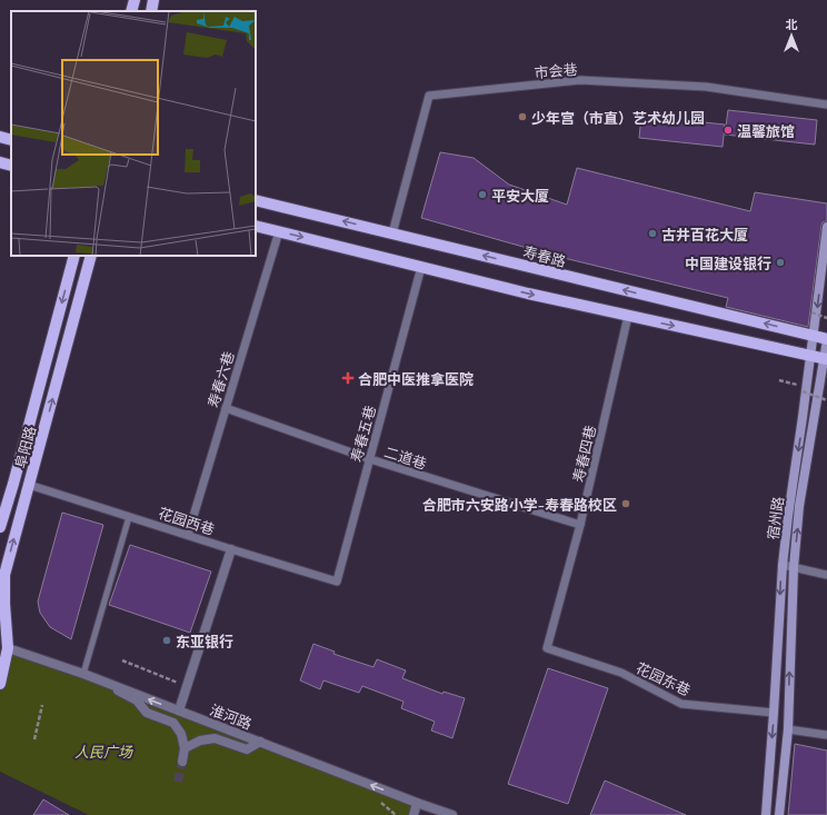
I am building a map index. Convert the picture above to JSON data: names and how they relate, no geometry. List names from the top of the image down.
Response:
{
  "streets": {
    "main road": ["寿春路", "阜阳路", "宿州路"],
    "street": [
      "市会巷",
      "寿春六巷",
      "寿春五巷",
      "寿春四巷",
      "二道巷",
      "花园西巷",
      "花园东巷",
      "淮河路"
    ]
  },
  "crossings": [
    ["市会巷", "寿春路"],
    ["寿春路", "宿州路"],
    ["寿春六巷", "二道巷"],
    ["寿春六巷", "花园西巷"],
    ["寿春五巷", "二道巷"],
    ["寿春五巷", "花园西巷"],
    ["阜阳路", "花园西巷"],
    ["阜阳路", "淮河路"],
    ["寿春四巷", "二道巷"],
    ["寿春四巷", "花园东巷"],
    ["宿州路", "花园东巷"]
  ],
  "parks": ["人民广场"],
  "places": {
    "other": [
      "少年宫（市直）艺术幼儿园",
      "温馨旅馆",
      "平安大厦",
      "古井百花大厦",
      "中国建设银行",
      "合肥市六安路小学-寿春路校区",
      "东亚银行"
    ],
    "health": ["合肥中医推拿医院"]
  },
  "north": "top"
}
